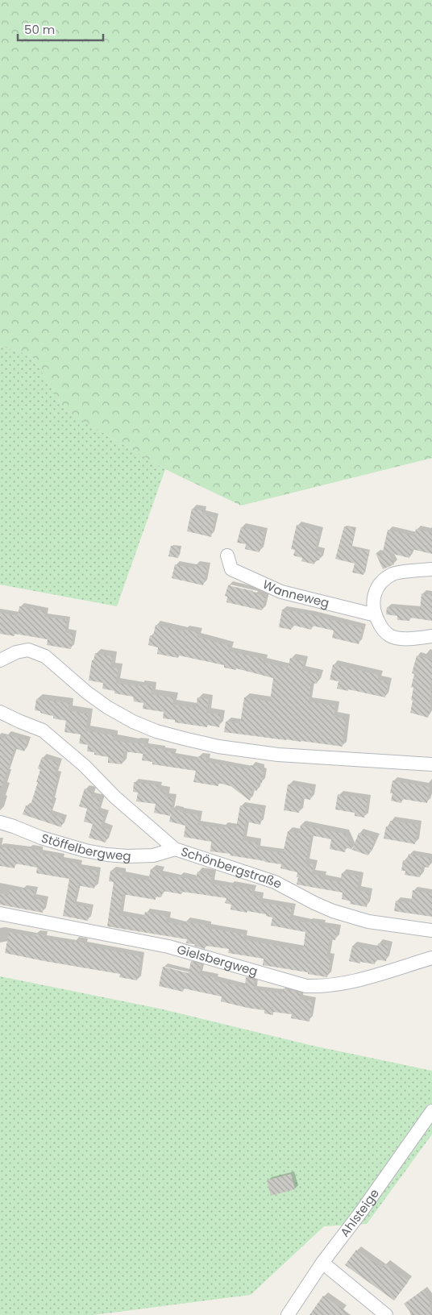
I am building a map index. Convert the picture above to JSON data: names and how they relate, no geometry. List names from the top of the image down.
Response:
{
  "streets": {
    "street": [
      "Wanneweg",
      "Stöffelbergweg",
      "Schönbergstraße",
      "Gielsbergweg",
      "Ahlsteige"
    ]
  },
  "crossings": [
    ["Stöffelbergweg", "Schönbergstraße"]
  ],
  "scale_bar": "50 m"
}
